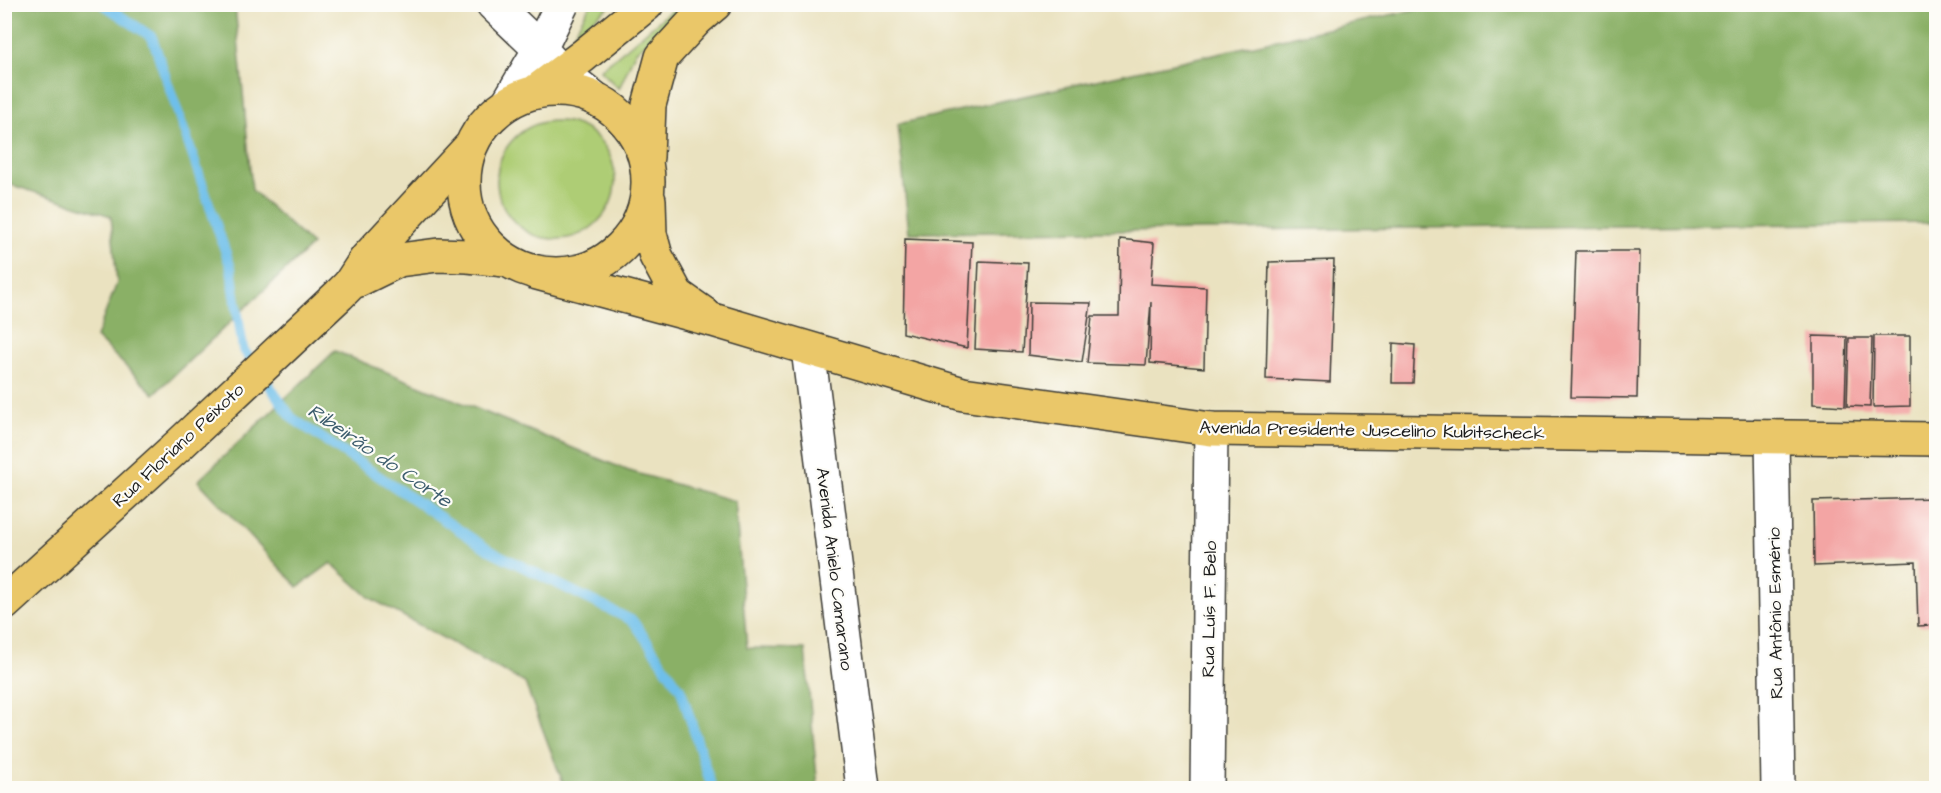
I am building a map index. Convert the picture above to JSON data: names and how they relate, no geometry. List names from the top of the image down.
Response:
{
  "streets": {
    "main road": ["Avenida Presidente Juscelino Kubitscheck", "Rua Floriano Peixoto"],
    "street": ["Avenida Anielo Camarano", "Rua Luís F. Belo", "Rua Antônio Esmério"]
  },
  "crossings": [
    ["Avenida Presidente Juscelino Kubitscheck", "Rua Floriano Peixoto"],
    ["Avenida Presidente Juscelino Kubitscheck", "Avenida Anielo Camarano"],
    ["Avenida Presidente Juscelino Kubitscheck", "Rua Luís F. Belo"],
    ["Avenida Presidente Juscelino Kubitscheck", "Rua Antônio Esmério"]
  ],
  "water": ["Ribeirão do Corte"]
}
